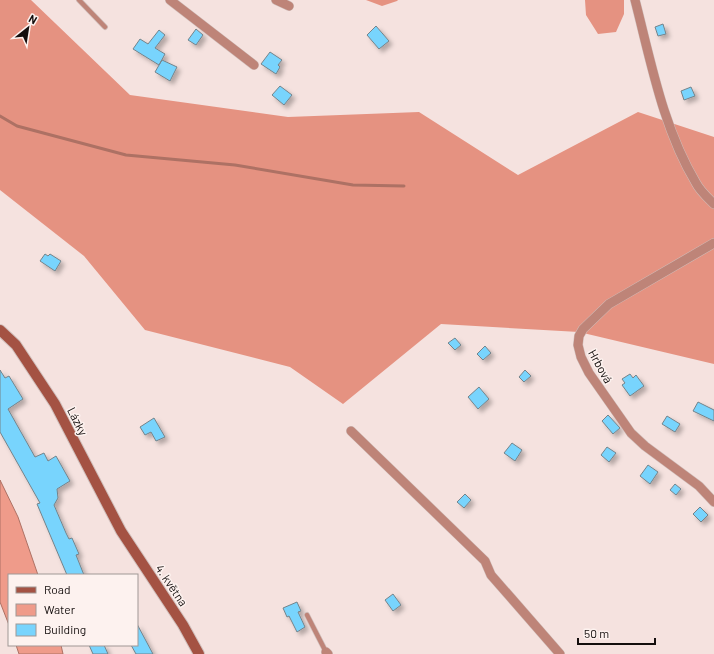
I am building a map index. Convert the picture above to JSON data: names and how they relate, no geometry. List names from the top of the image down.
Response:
{
  "streets": {
    "street": ["Hrbová", "Lázky", "4. května"]
  },
  "crossings": [
    ["Lázky", "4. května"]
  ],
  "legend": ["Road", "Water", "Building"],
  "scale_bar": "50 m",
  "north": "top right"
}
